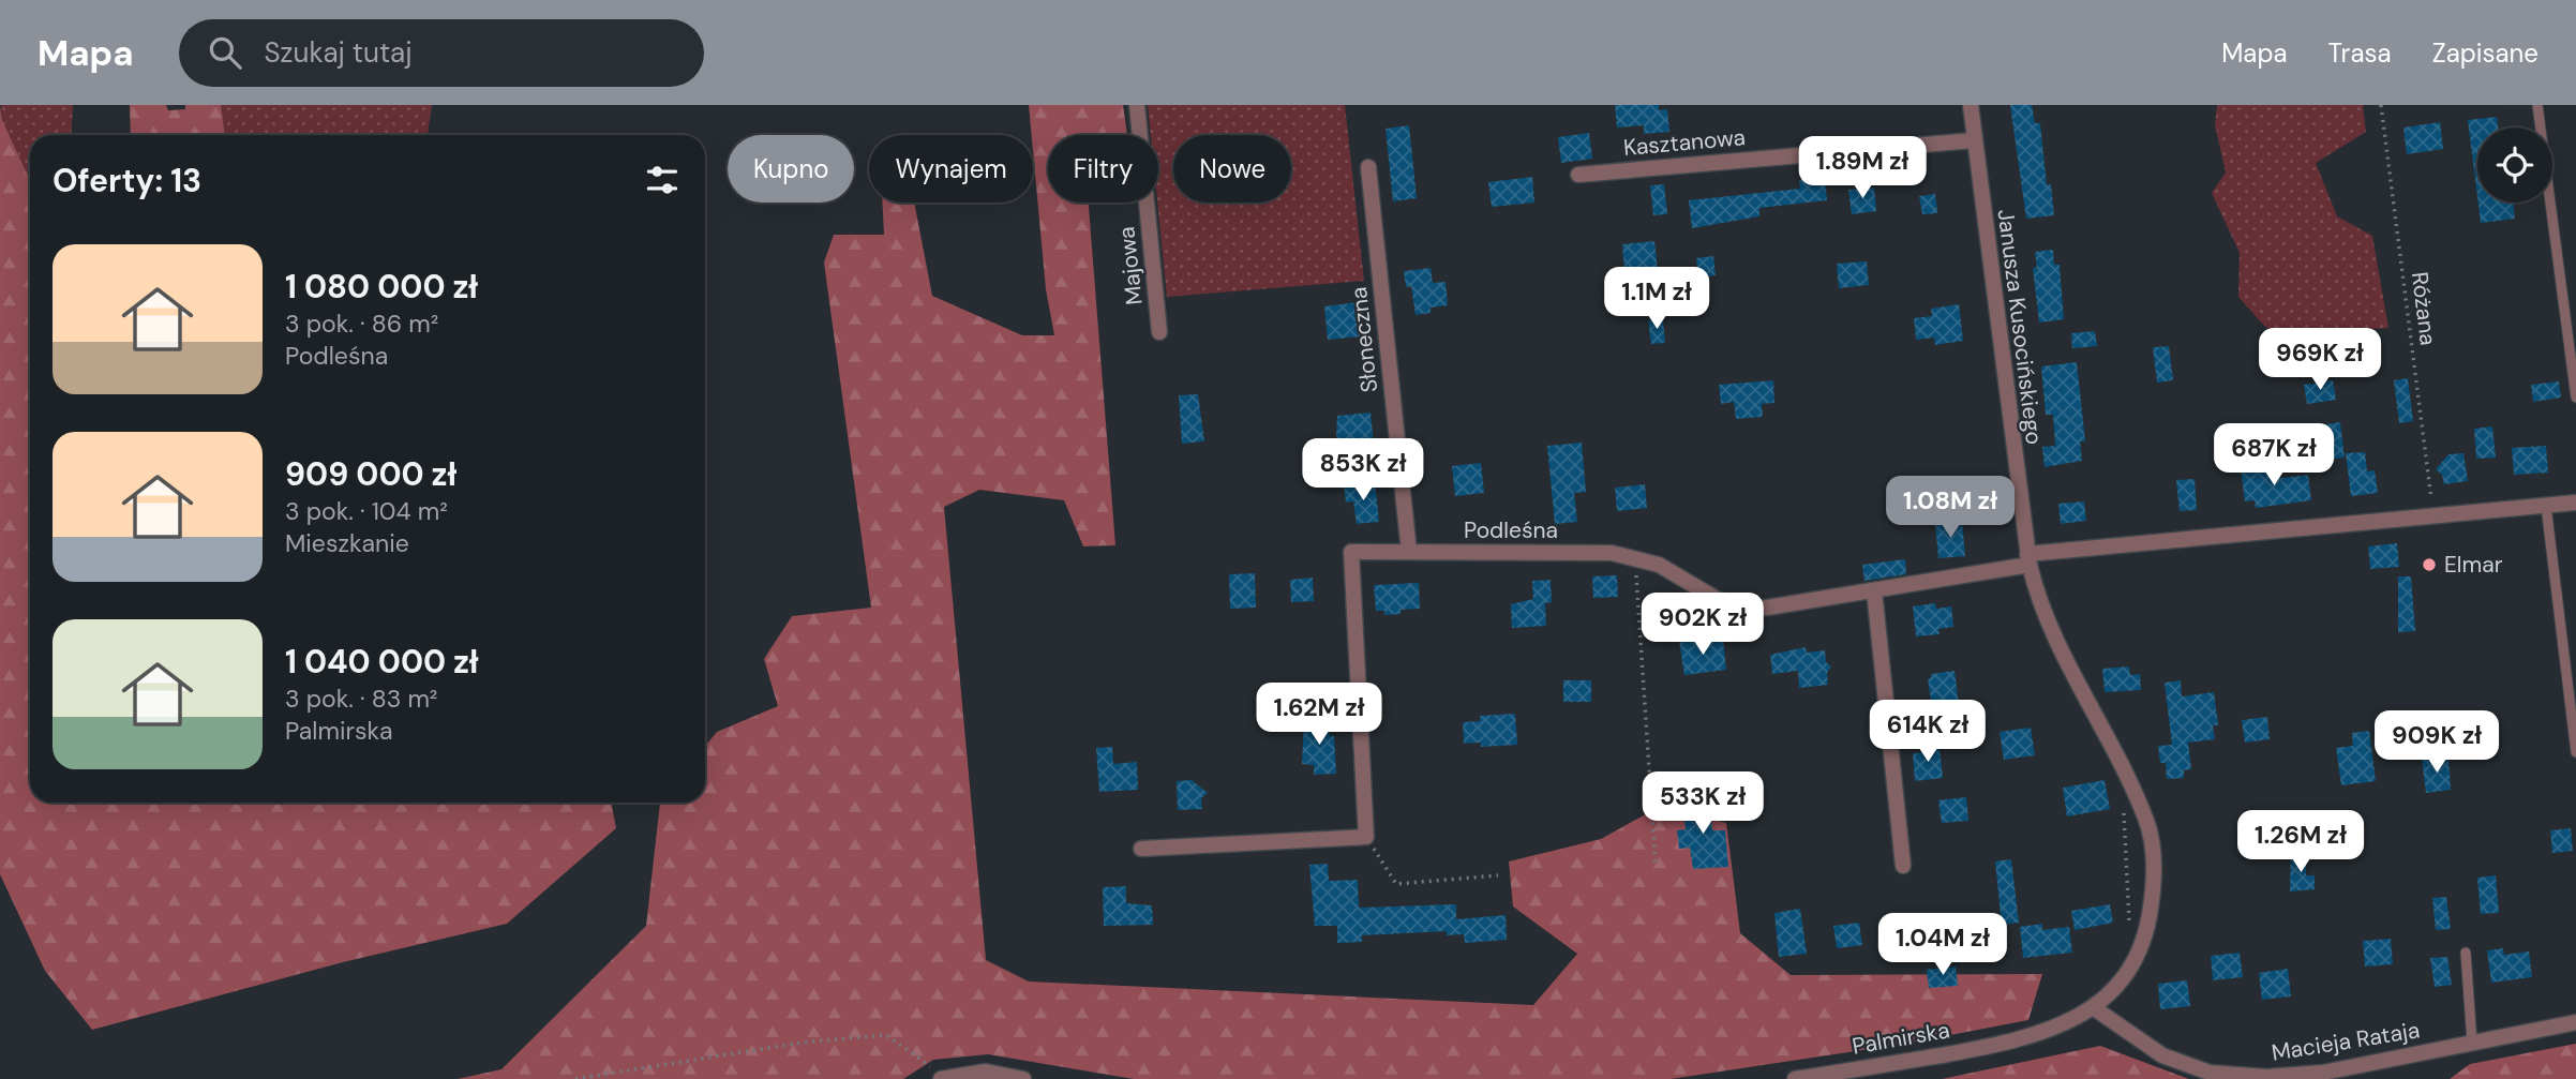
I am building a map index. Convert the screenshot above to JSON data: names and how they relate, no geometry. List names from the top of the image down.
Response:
{
  "streets": {
    "street": [
      "Kasztanowa",
      "Majowa",
      "Janusza Kusocińskiego",
      "Słoneczna",
      "Podleśna",
      "Palmirska",
      "Macieja Rataja"
    ],
    "path": ["Różana"]
  },
  "crossings": [
    ["Kasztanowa", "Janusza Kusocińskiego"],
    ["Różana", "Podleśna"],
    ["Janusza Kusocińskiego", "Podleśna"],
    ["Janusza Kusocińskiego", "Palmirska"],
    ["Janusza Kusocińskiego", "Macieja Rataja"],
    ["Słoneczna", "Podleśna"]
  ],
  "places": ["Elmar"],
  "page": {
    "header": "Mapa",
    "search": "Szukaj tutaj",
    "nav": ["Mapa", "Trasa", "Zapisane"],
    "chip": [
      "Kupno",
      "Wynajem",
      "Filtry",
      "Nowe"
    ],
    "heading": "Oferty: 13",
    "price": [
      "1.89M zł",
      "1.1M zł",
      "969K zł",
      "687K zł",
      "853K zł",
      "1.08M zł",
      "902K zł",
      "1.62M zł",
      "614K zł",
      "909K zł",
      "533K zł",
      "1.26M zł",
      "1.04M zł"
    ],
    "list": [
      {
        "name": "1 080 000 zł",
        "note": "3 pok. · 86 m² · Podleśna"
      },
      {
        "name": "909 000 zł",
        "note": "3 pok. · 104 m² · Mieszkanie"
      },
      {
        "name": "1 040 000 zł",
        "note": "3 pok. · 83 m² · Palmirska"
      }
    ]
  }
}
